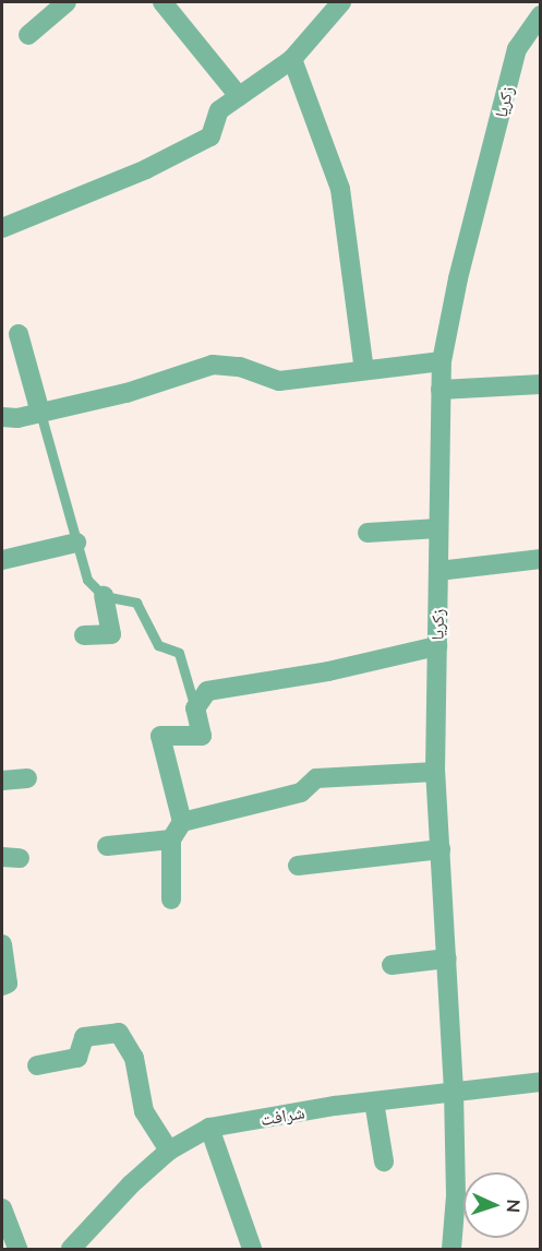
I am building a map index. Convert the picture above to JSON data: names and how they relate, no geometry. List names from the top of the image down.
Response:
{
  "streets": {
    "street": ["زکریا", "شرافت"]
  },
  "crossings": [
    ["زکریا", "شرافت"]
  ],
  "north": "right"
}
